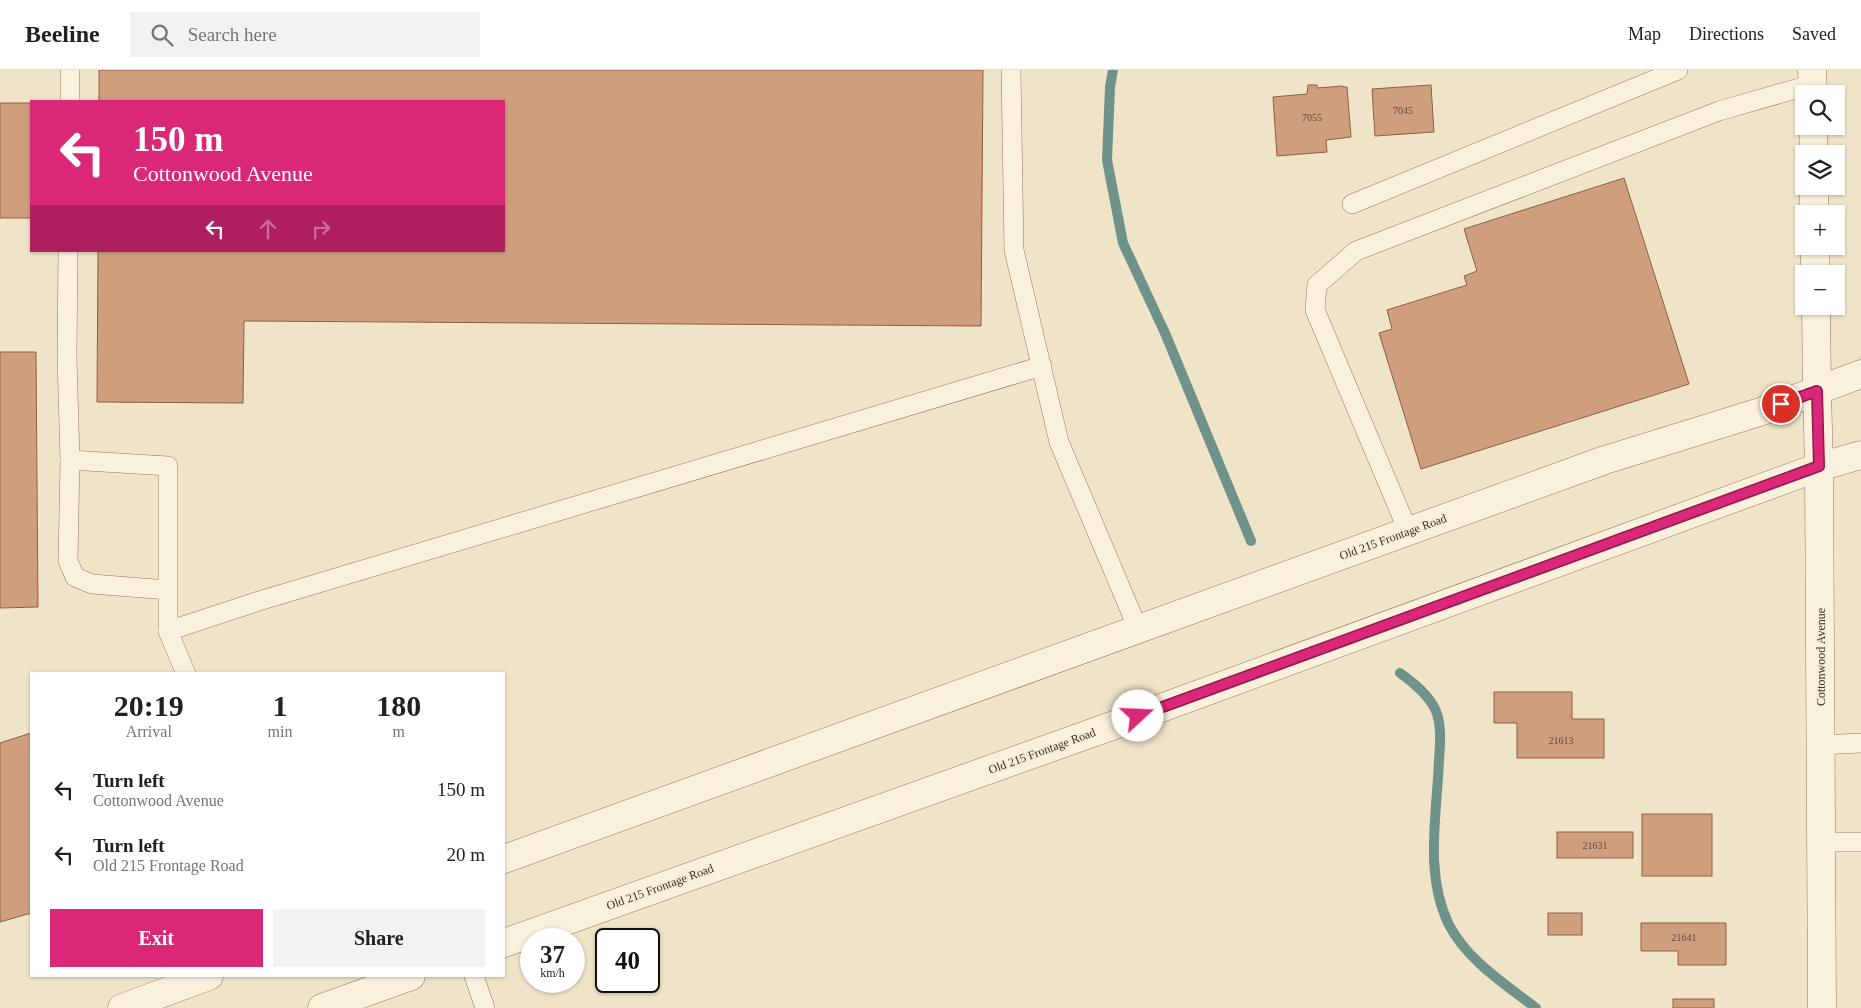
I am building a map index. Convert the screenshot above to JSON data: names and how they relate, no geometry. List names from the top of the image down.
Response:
{
  "streets": {
    "street": ["Old 215 Frontage Road", "Cottonwood Avenue"]
  },
  "crossings": [
    ["Old 215 Frontage Road", "Cottonwood Avenue"]
  ],
  "house_numbers": [
    "7045",
    "7055",
    "21613",
    "21631",
    "21641"
  ],
  "page": {
    "header": "Beeline",
    "search": "Search here",
    "nav": ["Map", "Directions", "Saved"],
    "map_buttons": ["+", "−"],
    "turn": ["150 m", "Cottonwood Avenue"],
    "eta": [
      "20:19",
      "Arrival",
      "1",
      "min",
      "180",
      "m"
    ],
    "list": [
      {
        "name": "Turn left",
        "note": "Cottonwood Avenue",
        "value": "150 m"
      },
      {
        "name": "Turn left",
        "note": "Old 215 Frontage Road",
        "value": "20 m"
      }
    ],
    "buttons": ["Exit", "Share"],
    "speed": "37 km/h",
    "limit": "40"
  }
}
